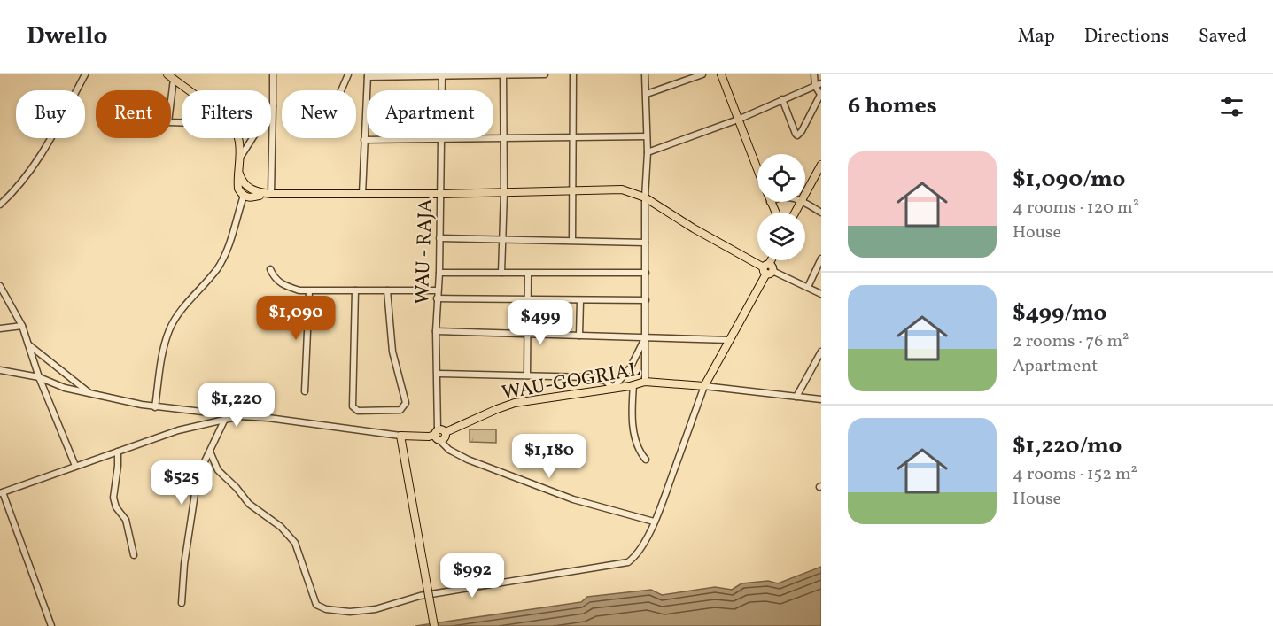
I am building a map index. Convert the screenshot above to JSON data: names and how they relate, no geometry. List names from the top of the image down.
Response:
{
  "streets": {
    "main road": ["WAU-GOGRIAL"],
    "street": ["WAU - RAJA"]
  },
  "crossings": [
    ["WAU - RAJA", "WAU-GOGRIAL"]
  ],
  "page": {
    "header": "Dwello",
    "nav": ["Map", "Directions", "Saved"],
    "heading": "6 homes",
    "chip": [
      "Buy",
      "Rent",
      "Filters",
      "New",
      "Apartment"
    ],
    "list": [
      {
        "name": "$1,090/mo",
        "note": "4 rooms · 120 m² · House"
      },
      {
        "name": "$499/mo",
        "note": "2 rooms · 76 m² · Apartment"
      },
      {
        "name": "$1,220/mo",
        "note": "4 rooms · 152 m² · House"
      }
    ],
    "price": [
      "$1,090",
      "$499",
      "$1,220",
      "$1,180",
      "$525",
      "$992"
    ]
  }
}
